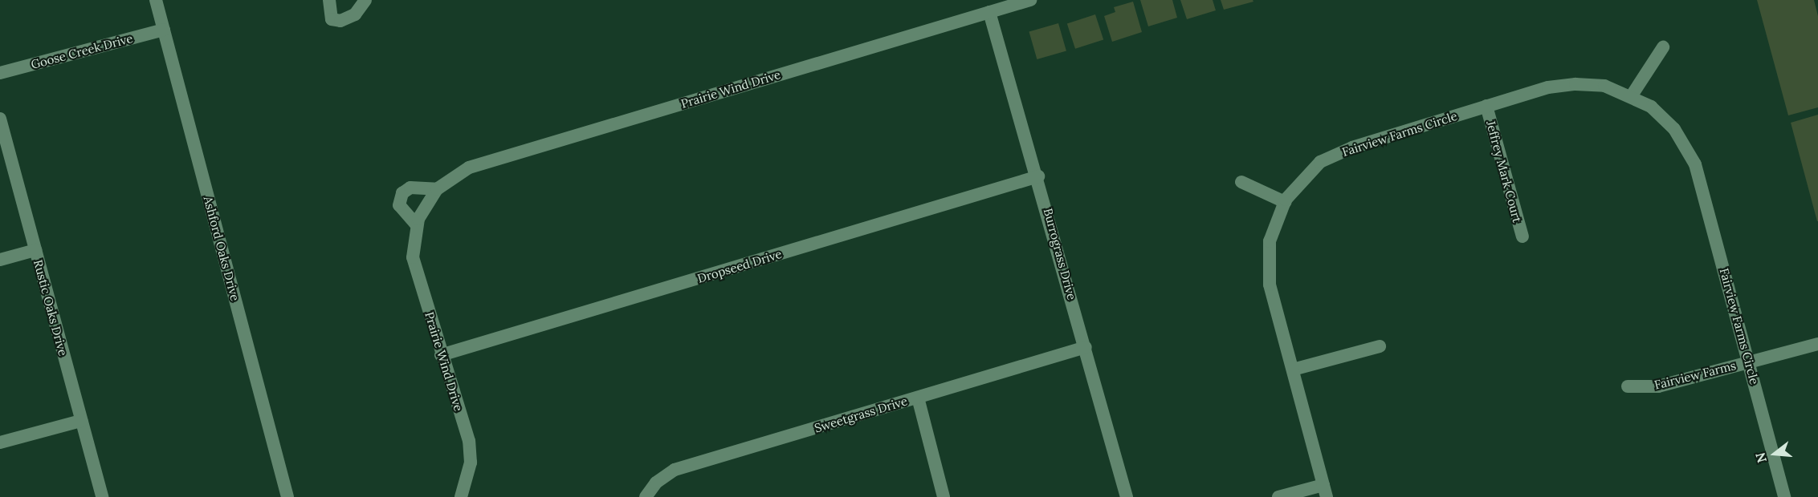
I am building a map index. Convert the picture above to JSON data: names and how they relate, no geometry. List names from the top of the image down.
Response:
{
  "streets": {
    "street": [
      "Goose Creek Drive",
      "Prairie Wind Drive",
      "Fairview Farms Circle",
      "Jeffrey Mark Court",
      "Ashford Oaks Drive",
      "Burrograss Drive",
      "Dropseed Drive",
      "Rustic Oaks Drive",
      "Fairview Farms",
      "Sweetgrass Drive"
    ]
  },
  "crossings": [
    ["Goose Creek Drive", "Ashford Oaks Drive"],
    ["Prairie Wind Drive", "Burrograss Drive"],
    ["Prairie Wind Drive", "Dropseed Drive"],
    ["Fairview Farms Circle", "Jeffrey Mark Court"],
    ["Fairview Farms Circle", "Fairview Farms"],
    ["Burrograss Drive", "Dropseed Drive"],
    ["Burrograss Drive", "Sweetgrass Drive"]
  ],
  "north": "left"
}
